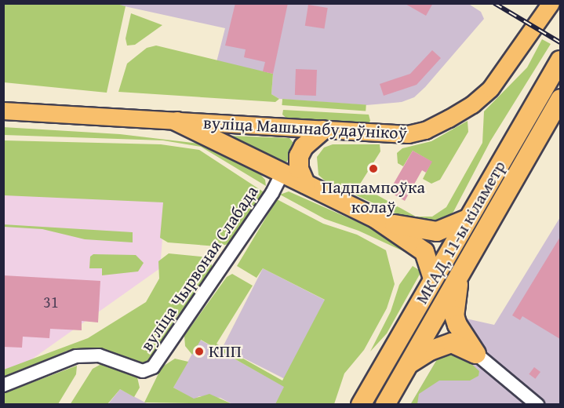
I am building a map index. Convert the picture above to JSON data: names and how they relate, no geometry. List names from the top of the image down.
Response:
{
  "streets": {
    "highway": ["МКАД, 11-ы кіламетр"],
    "main road": ["вуліца Машынабудаўнікоў"],
    "street": ["вуліца Чырвоная Слабада"]
  },
  "places": ["Падпампоўка колаў", "КПП"],
  "house_numbers": ["31"]
}
